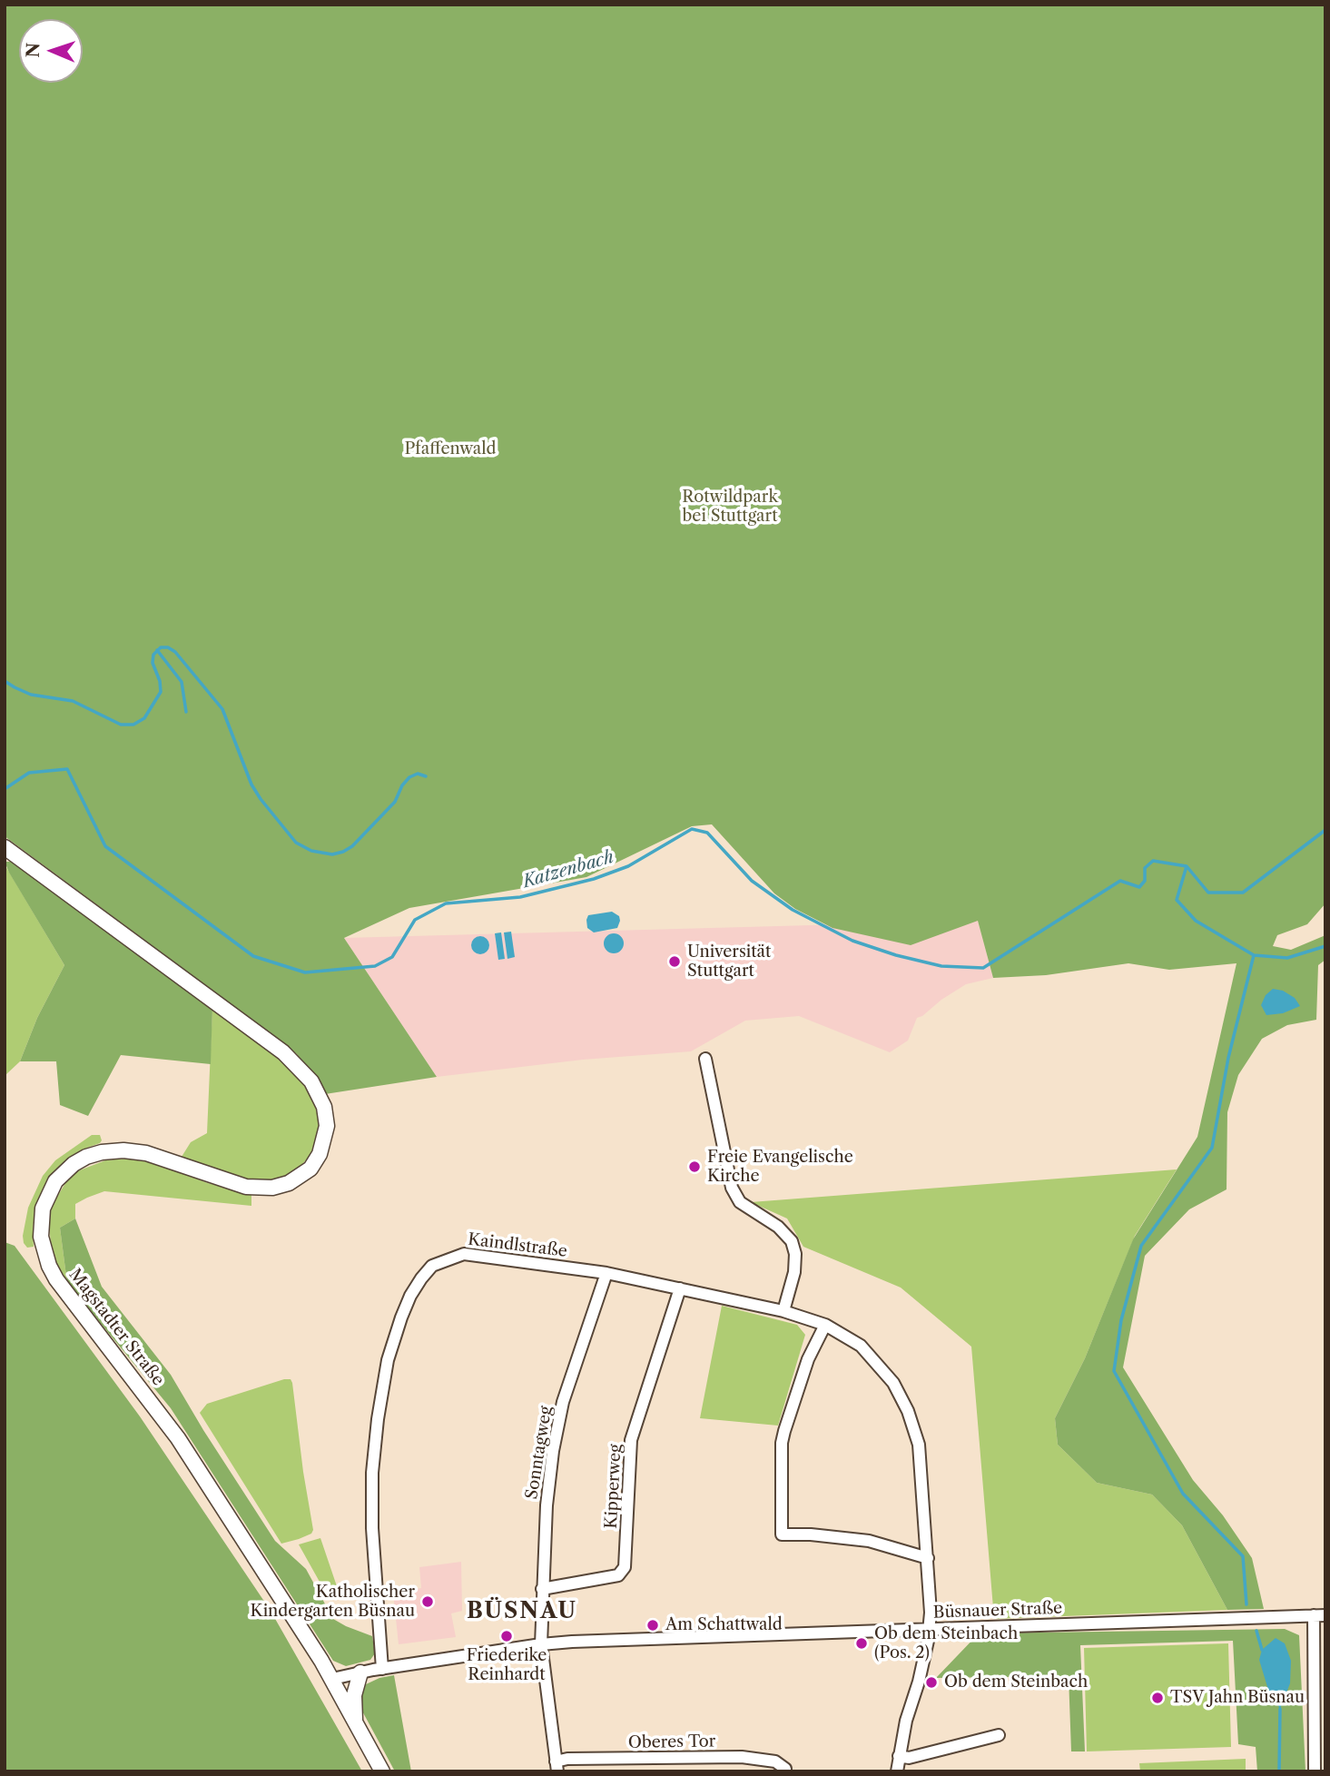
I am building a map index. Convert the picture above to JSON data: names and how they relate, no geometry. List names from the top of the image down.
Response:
{
  "streets": {
    "main road": ["Magstadter Straße"],
    "street": [
      "Kaindlstraße",
      "Sonntagweg",
      "Kipperweg",
      "Büsnauer Straße",
      "Oberes Tor"
    ]
  },
  "crossings": [
    ["Kaindlstraße", "Sonntagweg"],
    ["Kaindlstraße", "Kipperweg"],
    ["Kaindlstraße", "Büsnauer Straße"],
    ["Magstadter Straße", "Büsnauer Straße"],
    ["Sonntagweg", "Kipperweg"],
    ["Sonntagweg", "Büsnauer Straße"]
  ],
  "districts": ["BÜSNAU"],
  "water": ["Katzenbach"],
  "parks": ["Pfaffenwald", "Rotwildpark bei Stuttgart"],
  "places": [
    "Universität Stuttgart",
    "Freie Evangelische Kirche",
    "Katholischer Kindergarten Büsnau",
    "Am Schattwald",
    "Friederike Reinhardt",
    "Ob dem Steinbach (Pos. 2)",
    "Ob dem Steinbach",
    "TSV Jahn Büsnau"
  ],
  "north": "left"
}
